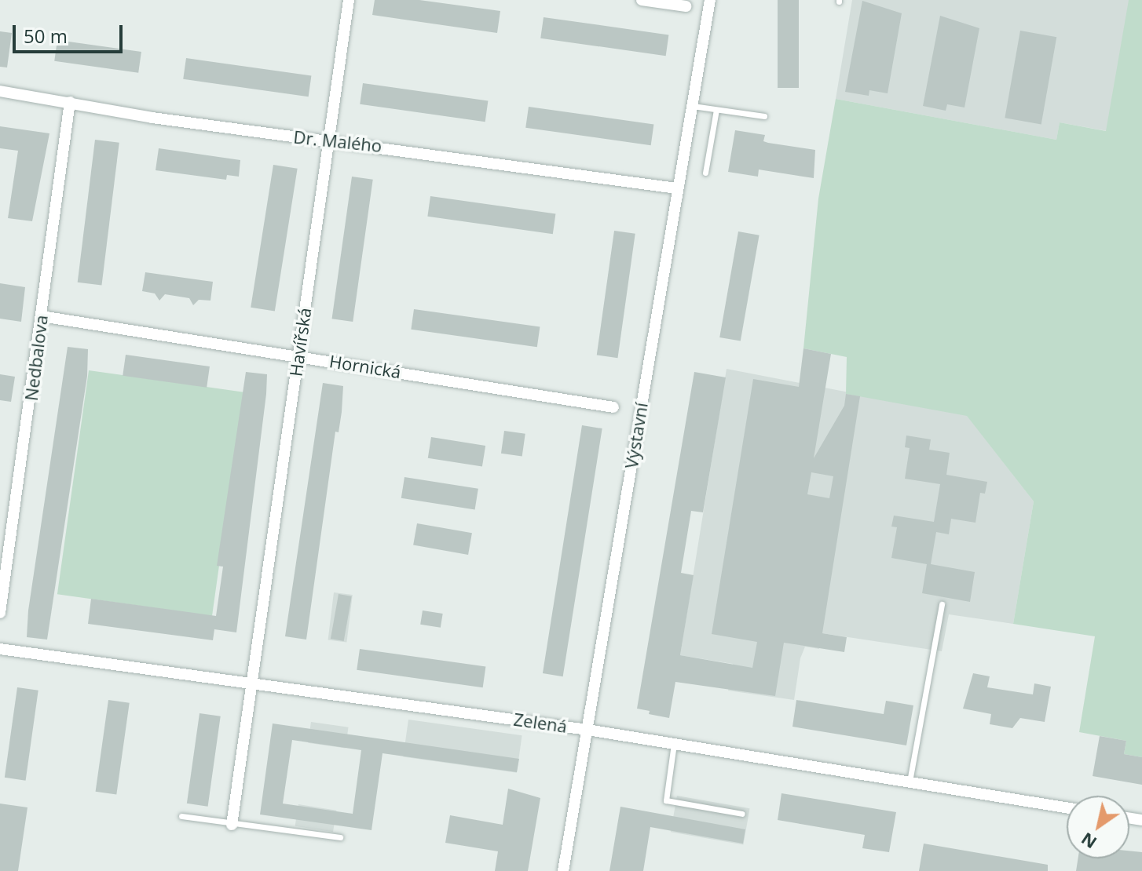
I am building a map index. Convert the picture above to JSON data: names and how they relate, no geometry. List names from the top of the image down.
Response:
{
  "streets": {
    "street": [
      "Dr. Malého",
      "Havířská",
      "Nedbalova",
      "Hornická",
      "Výstavní",
      "Zelená"
    ]
  },
  "crossings": [
    ["Dr. Malého", "Havířská"],
    ["Dr. Malého", "Nedbalova"],
    ["Dr. Malého", "Výstavní"],
    ["Havířská", "Hornická"],
    ["Havířská", "Zelená"],
    ["Nedbalova", "Hornická"],
    ["Výstavní", "Zelená"]
  ],
  "scale_bar": "50 m",
  "north": "bottom left"
}
